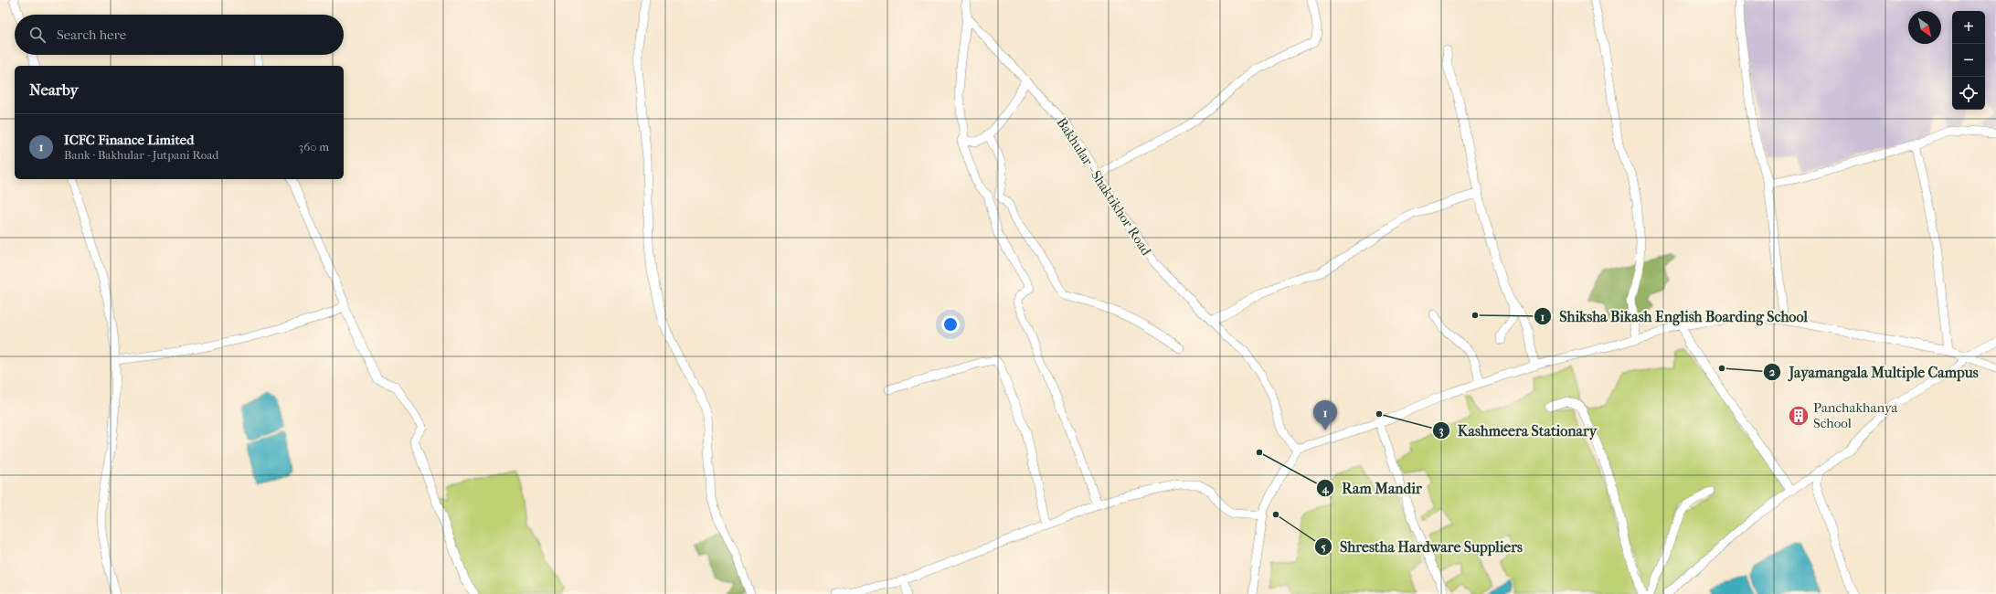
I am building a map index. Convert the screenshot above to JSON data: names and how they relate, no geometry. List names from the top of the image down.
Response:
{
  "streets": {
    "street": ["Bakhular - Shaktikhor Road"]
  },
  "places": {
    "other": [
      "Shiksha Bikash English Boarding School",
      "Jayamangala Multiple Campus",
      "Kashmeera Stationary",
      "Ram Mandir",
      "Shrestha Hardware Suppliers"
    ],
    "building": ["Panchakhanya School"]
  },
  "north": "bottom right",
  "page": {
    "map_buttons": ["+", "−"],
    "search": "Search here",
    "heading": "Nearby",
    "list": [
      {
        "mark": "1",
        "name": "ICFC Finance Limited",
        "note": "Bank · Bakhular - Jutpani Road",
        "value": "360 m"
      }
    ],
    "pins": "1"
  }
}
